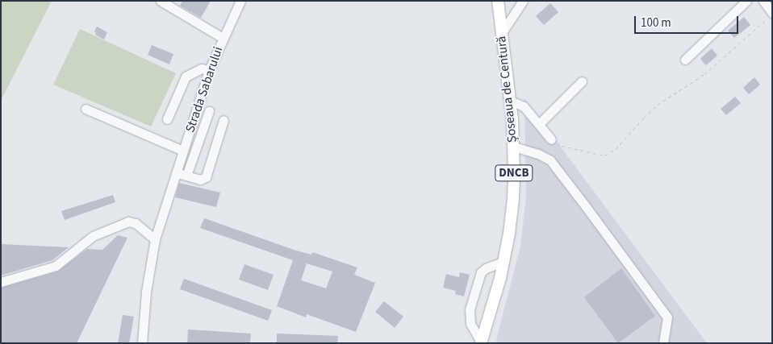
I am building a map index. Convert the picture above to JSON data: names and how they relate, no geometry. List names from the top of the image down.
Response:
{
  "streets": {
    "main road": ["Șoseaua de Centură", "DNCB"],
    "street": ["Strada Sabarului"]
  },
  "scale_bar": "100 m"
}
